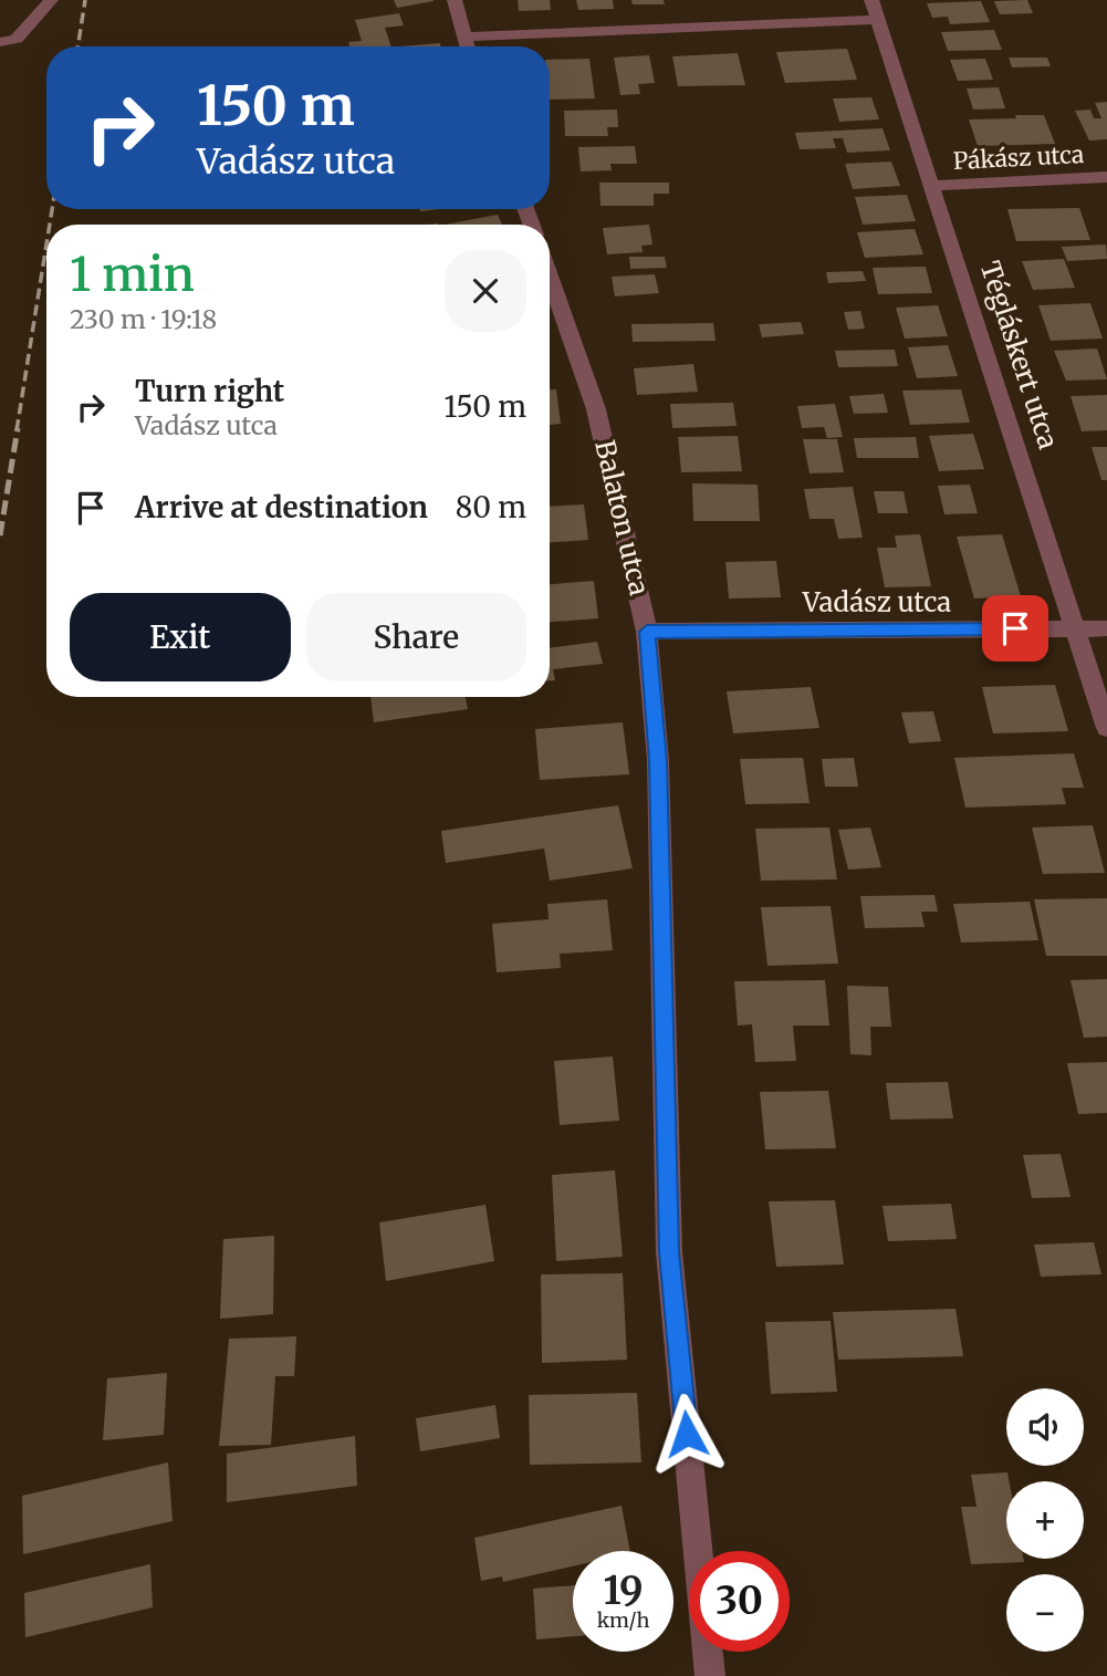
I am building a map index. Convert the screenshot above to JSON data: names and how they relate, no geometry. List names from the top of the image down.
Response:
{
  "streets": {
    "street": [
      "Pákász utca",
      "Tégláskert utca",
      "Balaton utca",
      "Vadász utca"
    ]
  },
  "crossings": [
    ["Pákász utca", "Tégláskert utca"],
    ["Tégláskert utca", "Vadász utca"],
    ["Balaton utca", "Vadász utca"]
  ],
  "page": {
    "turn": ["150 m", "Vadász utca"],
    "heading": ["1 min", "230 m · 19:18"],
    "list": [
      {
        "name": "Turn right",
        "note": "Vadász utca",
        "value": "150 m"
      },
      {
        "name": "Arrive at destination",
        "value": "80 m"
      }
    ],
    "buttons": ["Exit", "Share"],
    "map_buttons": ["+", "−"],
    "speed": "19 km/h",
    "limit": "30"
  }
}
